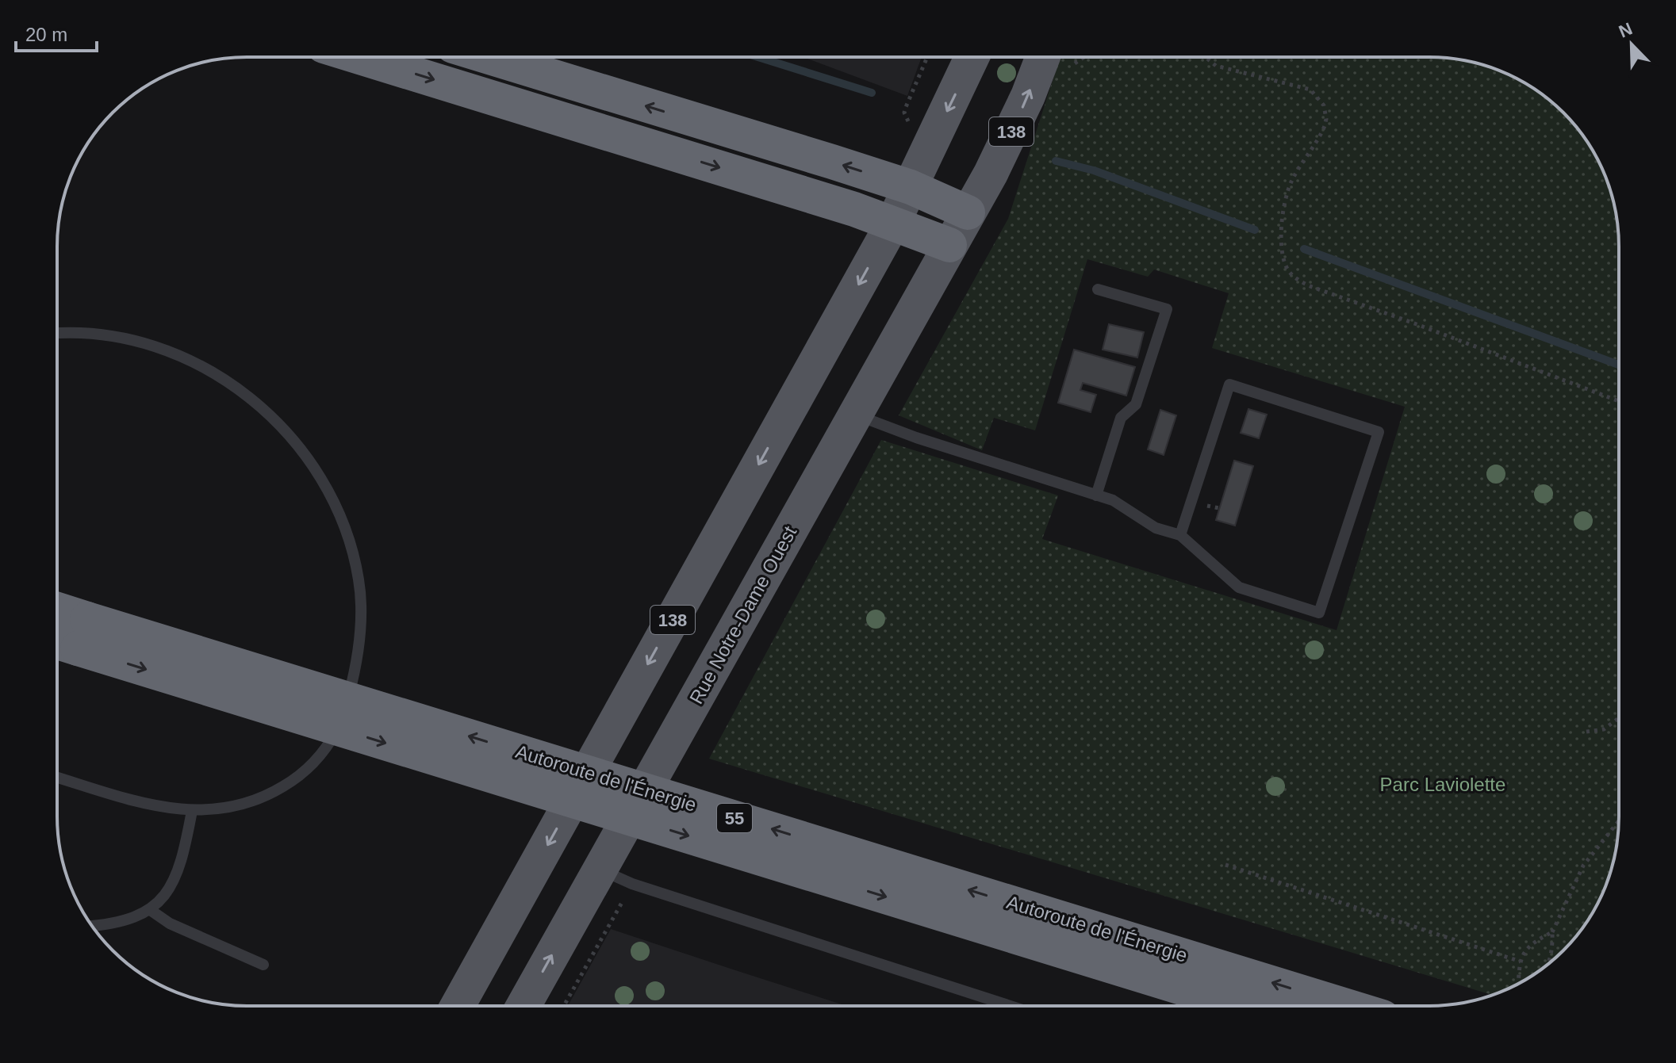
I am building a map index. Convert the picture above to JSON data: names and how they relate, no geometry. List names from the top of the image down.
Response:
{
  "streets": {
    "highway": ["Autoroute de l'Énergie", "55"],
    "main road": ["138", "Rue Notre-Dame Ouest"]
  },
  "crossings": [
    ["138", "Rue Notre-Dame Ouest"]
  ],
  "parks": ["Parc Laviolette"],
  "scale_bar": "20 m",
  "north": "top left"
}
